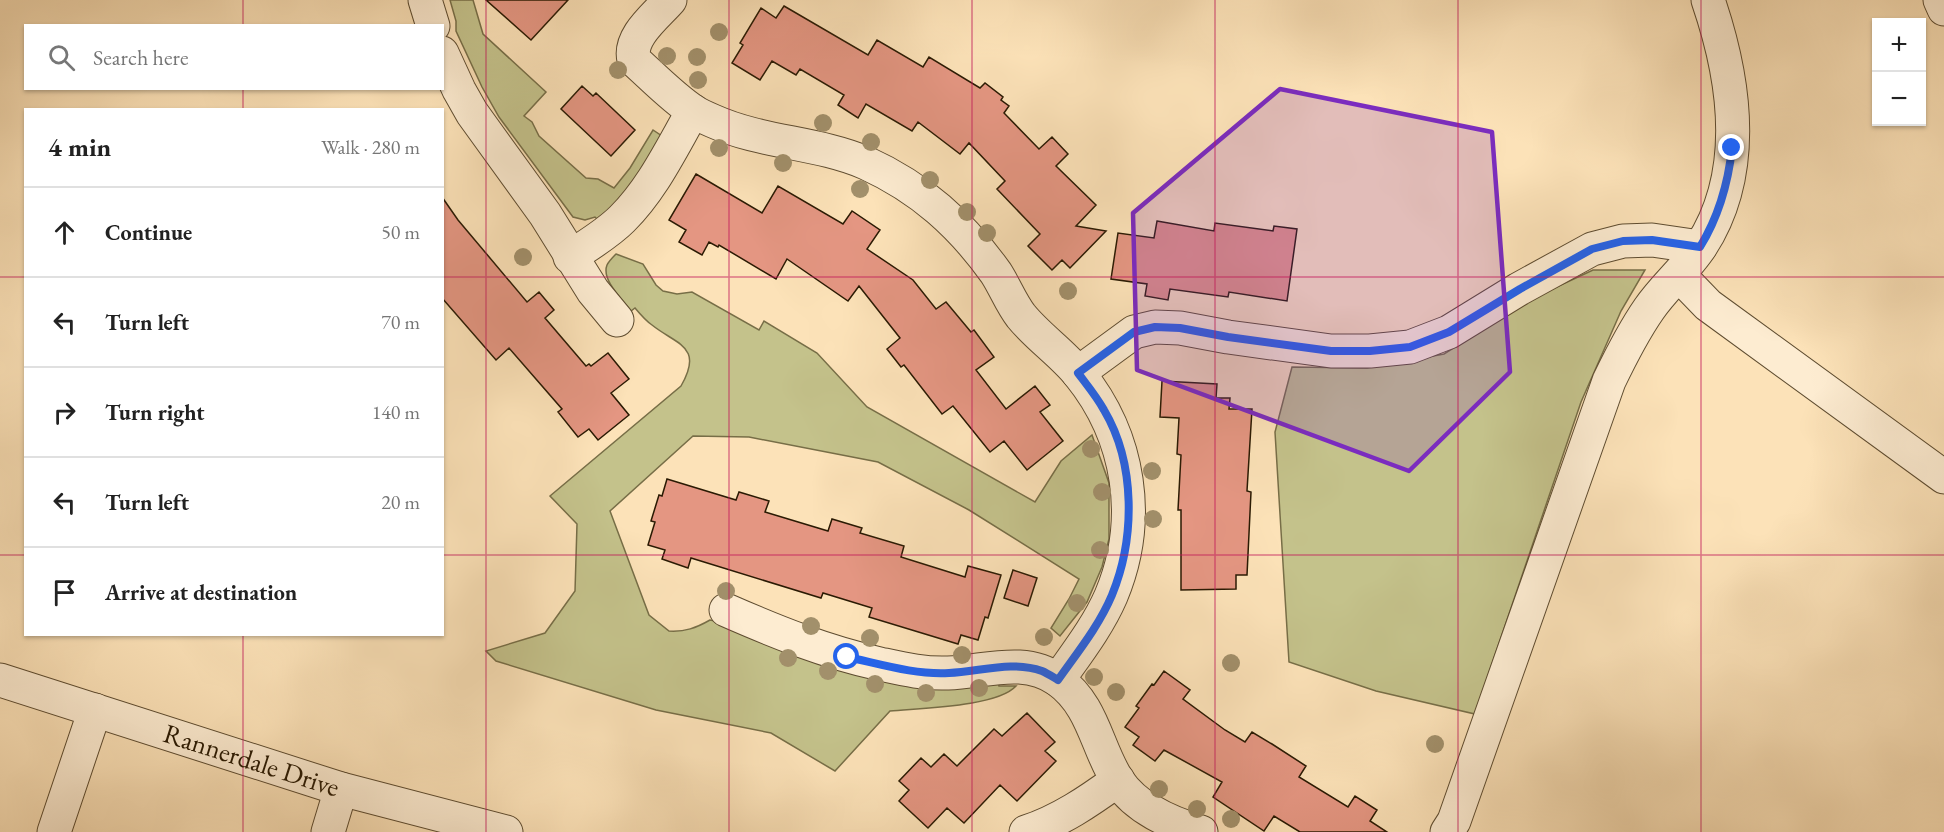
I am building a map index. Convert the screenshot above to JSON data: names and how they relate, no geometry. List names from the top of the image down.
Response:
{
  "streets": {
    "street": ["Rannerdale Drive"]
  },
  "page": {
    "map_buttons": ["+", "−"],
    "search": "Search here",
    "heading": ["4 min", "Walk · 280 m"],
    "list": [
      ["Continue", "50 m"],
      ["Turn left", "70 m"],
      ["Turn right", "140 m"],
      ["Turn left", "20 m"],
      "Arrive at destination"
    ]
  }
}
